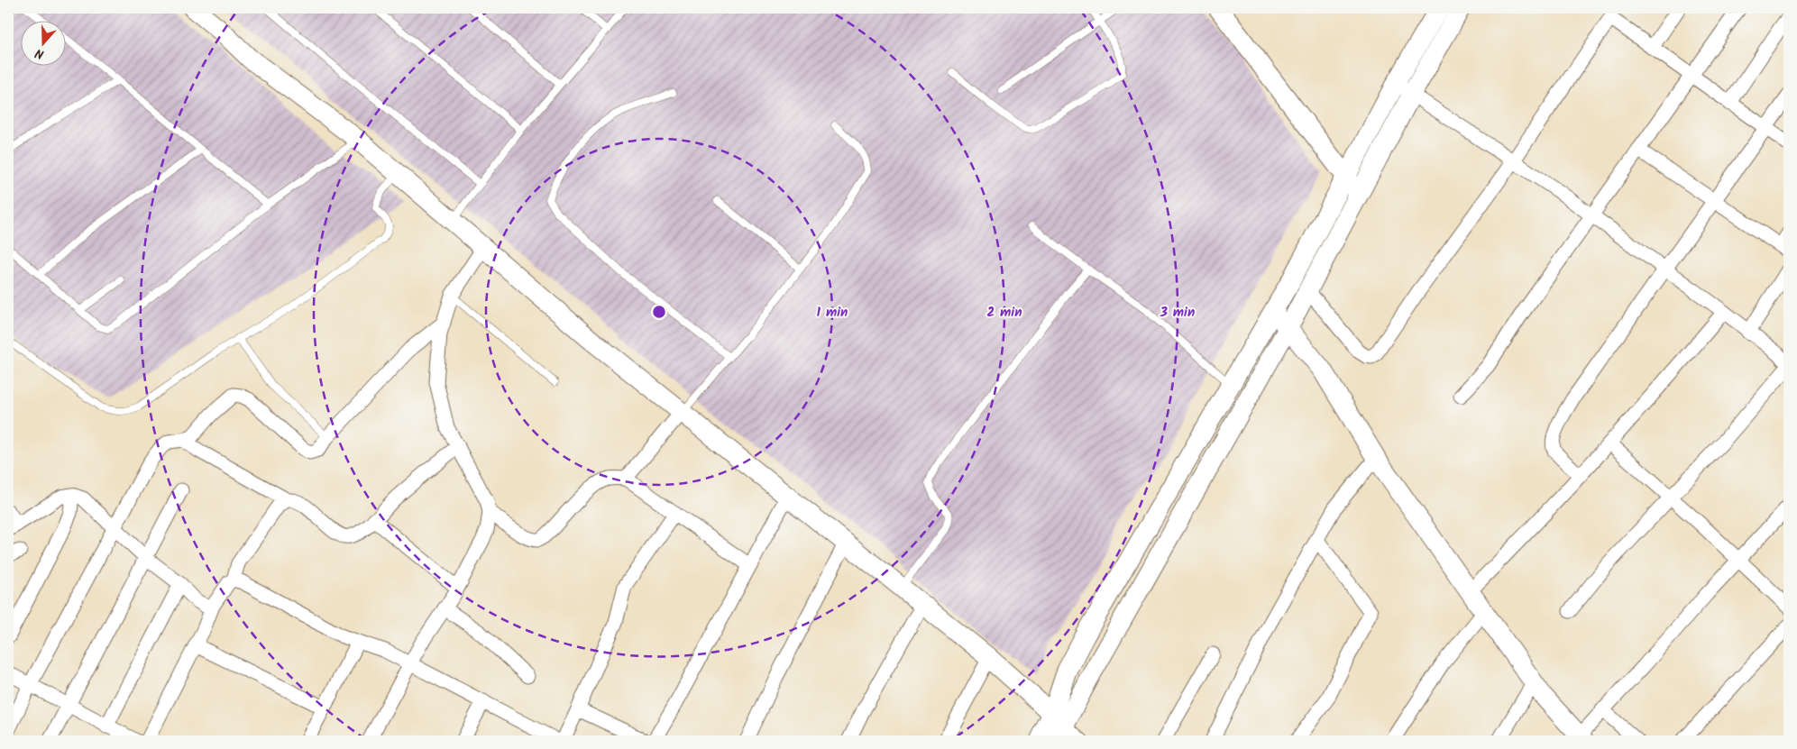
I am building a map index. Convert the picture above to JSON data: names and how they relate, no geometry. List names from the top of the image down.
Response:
{
  "north": "bottom",
  "rings": ["1 min", "2 min", "3 min"]
}
